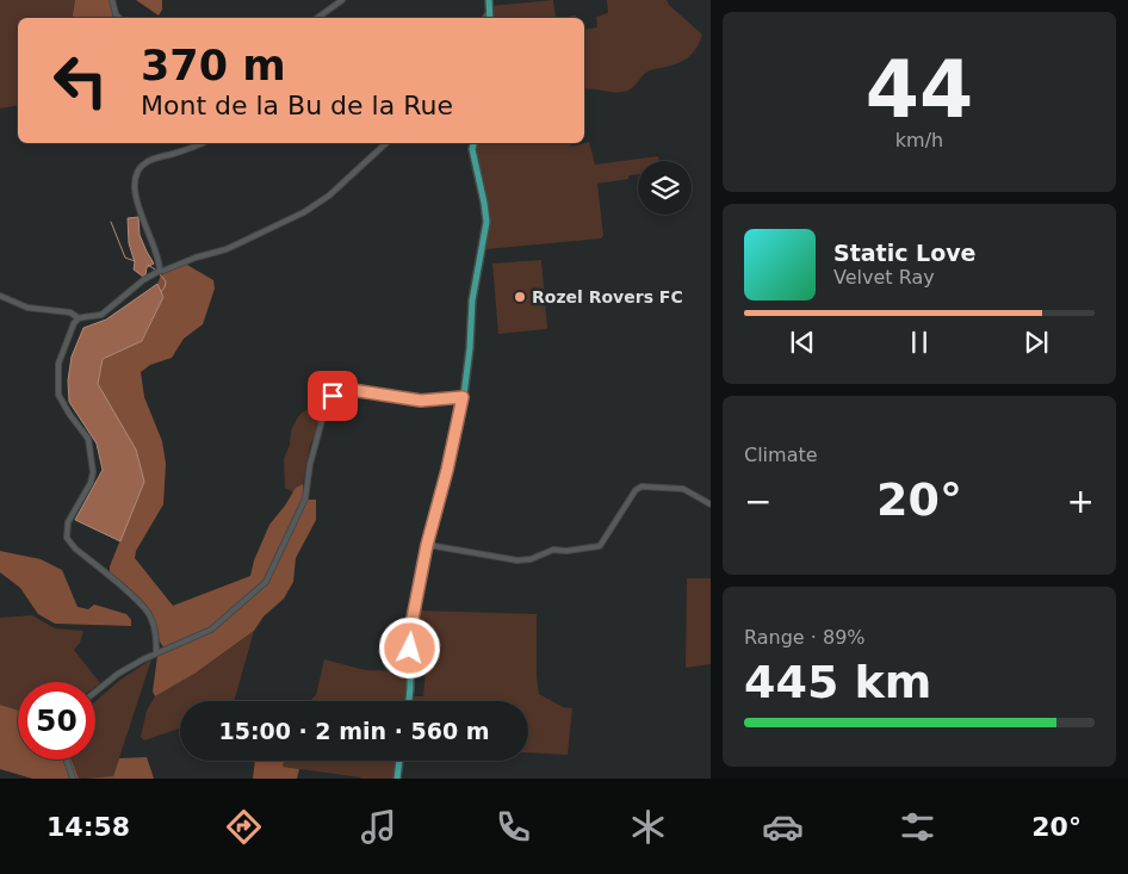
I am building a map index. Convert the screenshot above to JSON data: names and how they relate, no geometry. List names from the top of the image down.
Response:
{
  "places": ["Rozel Rovers FC"],
  "page": {
    "tile": [
      ["44", "km/h"],
      "Climate",
      ["Range · 89%", "445 km"]
    ],
    "turn": ["370 m", "Mont de la Bu de la Rue"],
    "song": ["Static Love", "Velvet Ray"],
    "heat": ["−", "20°", "+"],
    "limit": "50",
    "trip": "15:00 · 2 min · 560 m",
    "tabs": ["14:58", "20°"]
  }
}
